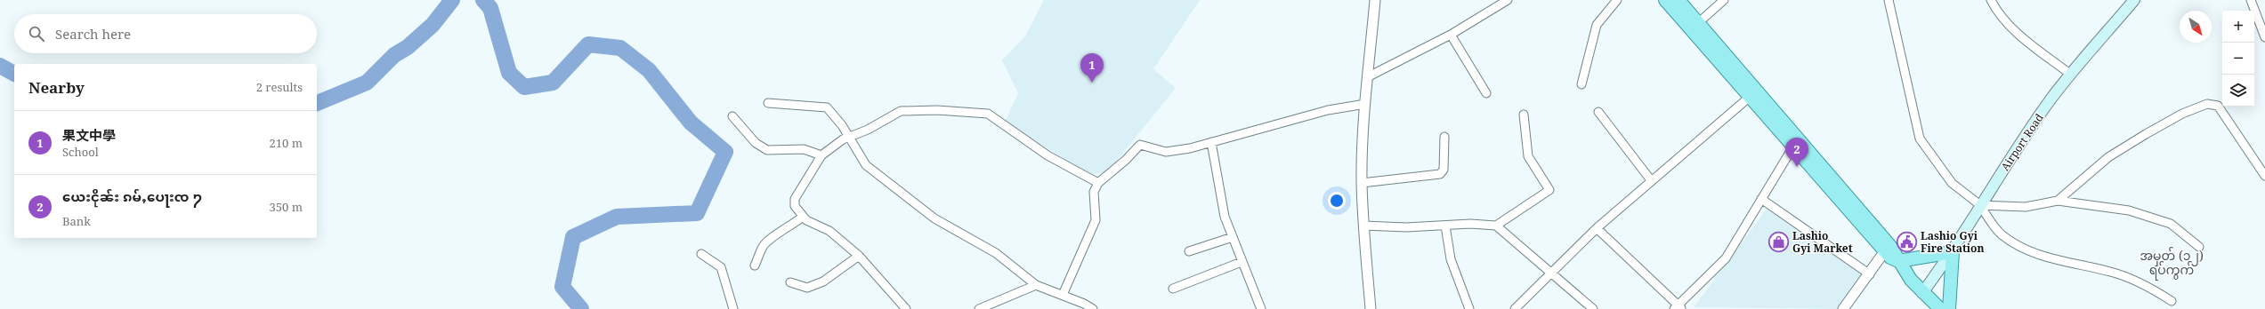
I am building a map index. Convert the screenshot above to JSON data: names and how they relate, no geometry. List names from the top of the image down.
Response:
{
  "streets": {
    "main road": ["Airport Road"]
  },
  "districts": ["အမှတ် (၁၂) ရပ်ကွက်"],
  "places": {
    "shop": ["Lashio Gyi Market"],
    "public building": ["Lashio Gyi Fire Station"]
  },
  "north": "bottom right",
  "page": {
    "map_buttons": ["+", "−"],
    "search": "Search here",
    "pins": ["1", "2"],
    "heading": ["Nearby", "2 results"],
    "list": [
      {
        "mark": "1",
        "name": "果文中學",
        "note": "School",
        "value": "210 m"
      },
      {
        "mark": "2",
        "name": "ယေးငိုၼ်း ၵမ်ႇပေႃးၸ ႒",
        "note": "Bank",
        "value": "350 m"
      }
    ]
  }
}
